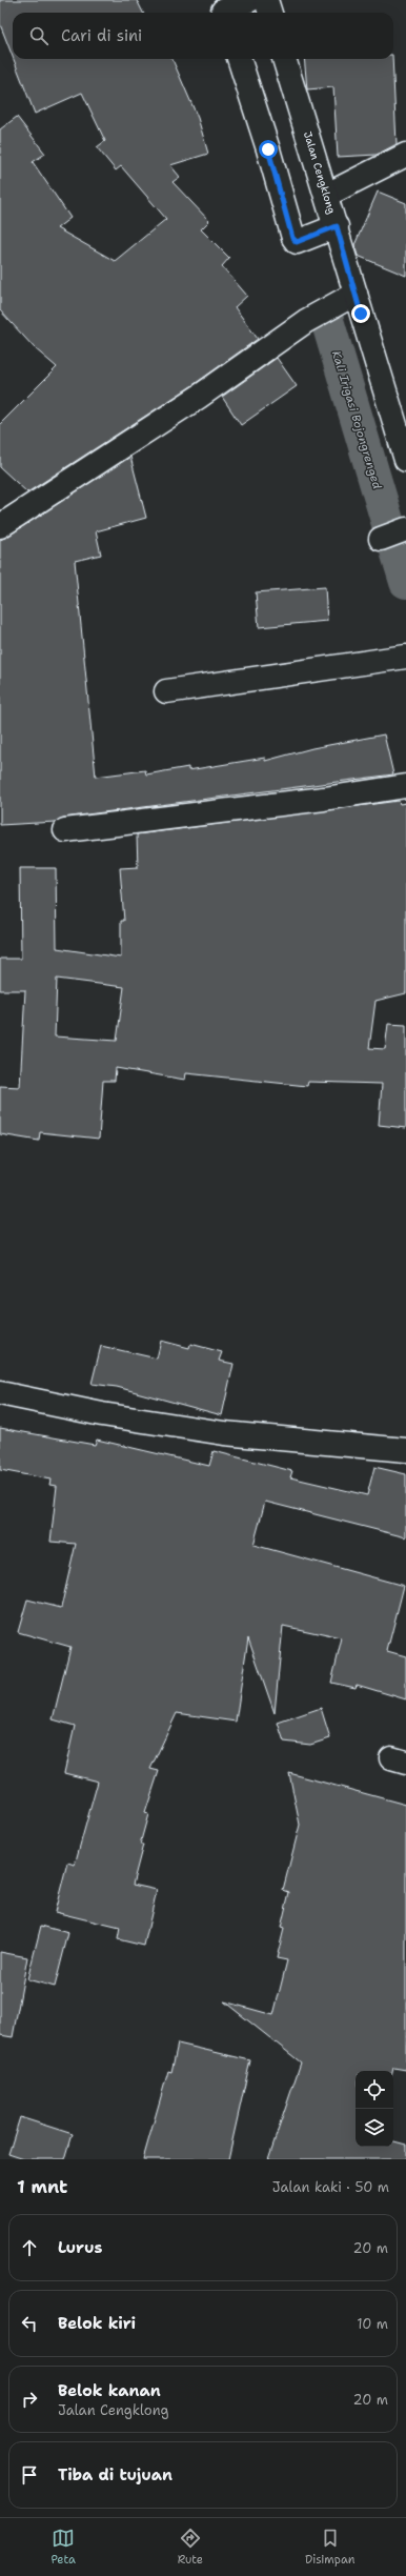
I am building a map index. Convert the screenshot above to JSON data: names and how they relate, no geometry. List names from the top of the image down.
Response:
{
  "streets": {
    "street": ["Jalan Cengklong"]
  },
  "water": ["Kali Irigasi Bojongrenged"],
  "page": {
    "search": "Cari di sini",
    "heading": ["1 mnt", "Jalan kaki · 50 m"],
    "list": [
      ["Lurus", "20 m"],
      ["Belok kiri", "10 m"],
      ["Belok kanan", "Jalan Cengklong", "20 m"],
      "Tiba di tujuan"
    ],
    "nav": ["Peta", "Rute", "Disimpan"]
  }
}
